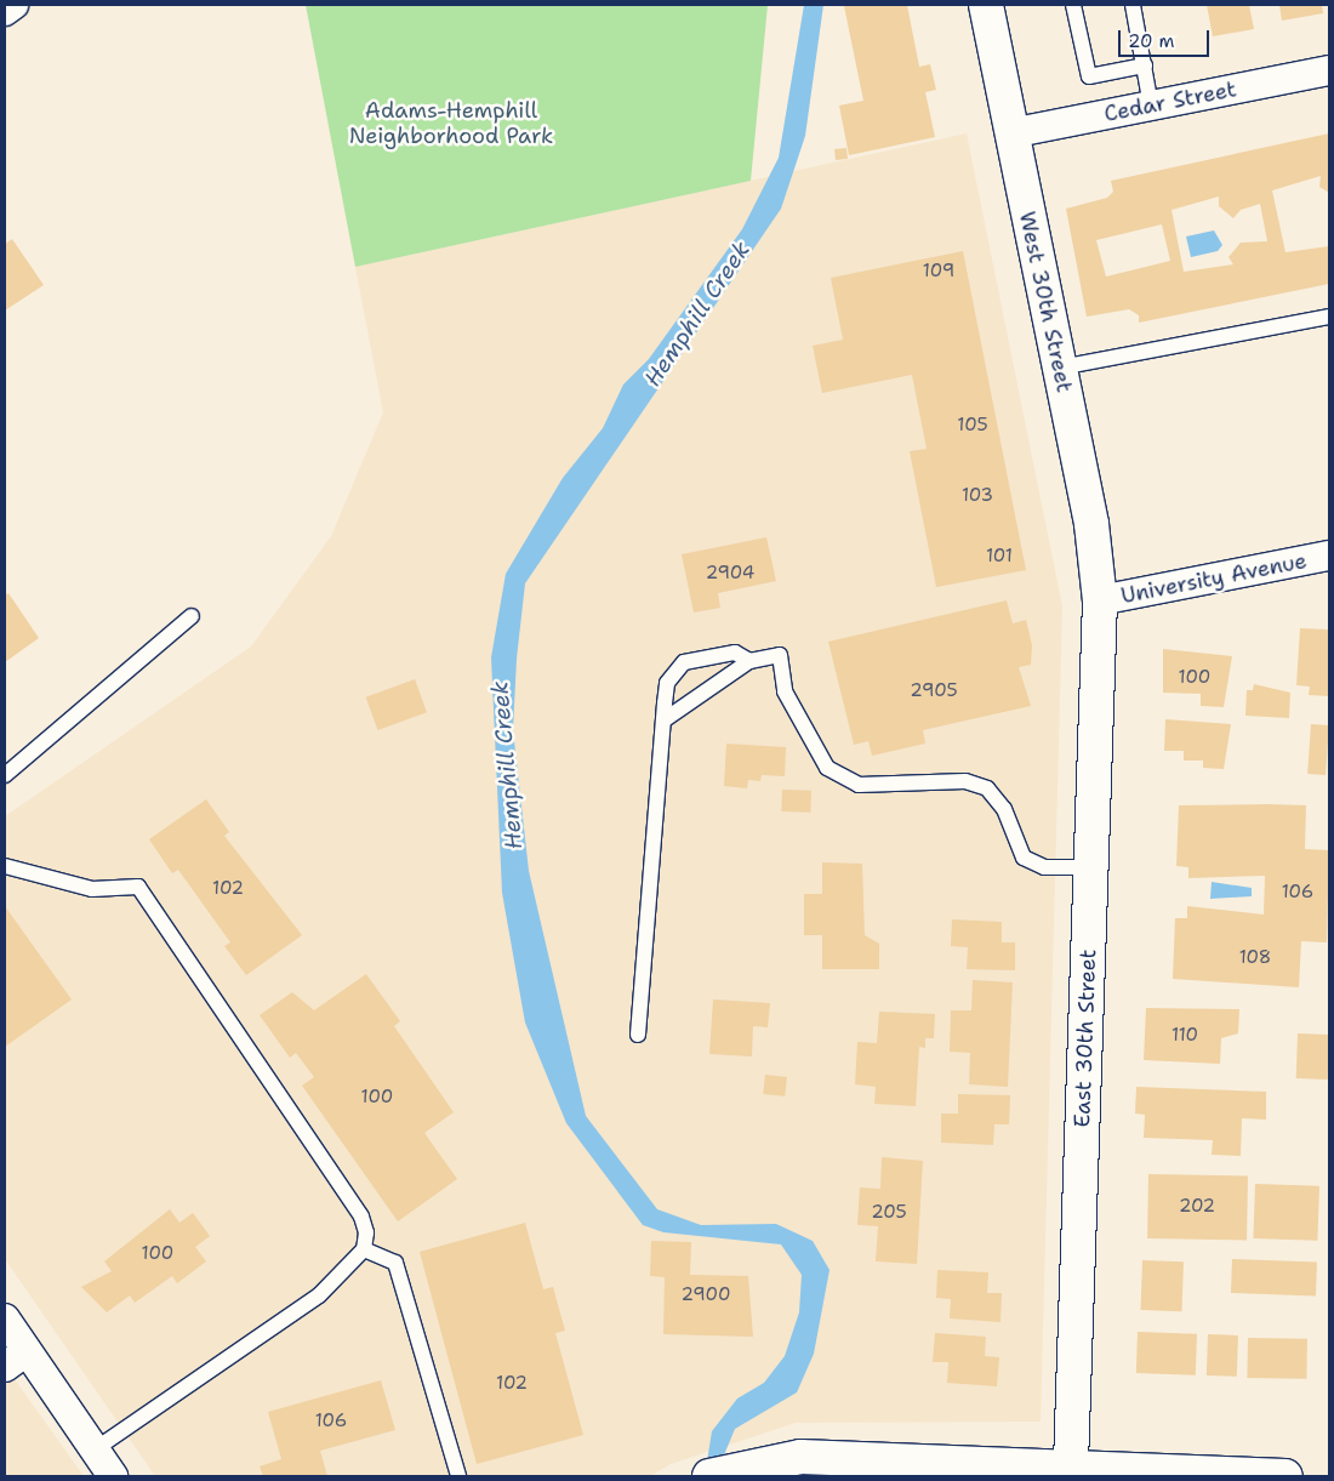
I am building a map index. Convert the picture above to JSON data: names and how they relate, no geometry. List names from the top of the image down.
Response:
{
  "streets": {
    "street": [
      "Cedar Street",
      "West 30th Street",
      "University Avenue",
      "East 30th Street"
    ]
  },
  "crossings": [
    ["Cedar Street", "West 30th Street"],
    ["West 30th Street", "University Avenue"],
    ["West 30th Street", "East 30th Street"],
    ["University Avenue", "East 30th Street"]
  ],
  "water": ["Hemphill Creek"],
  "parks": ["Adams-Hemphill Neighborhood Park"],
  "house_numbers": [
    "109",
    "105",
    "103",
    "101",
    "2904",
    "100",
    "2905",
    "102",
    "106",
    "108",
    "110",
    "100",
    "202",
    "205",
    "100",
    "2900",
    "102",
    "106"
  ],
  "scale_bar": "20 m"
}
